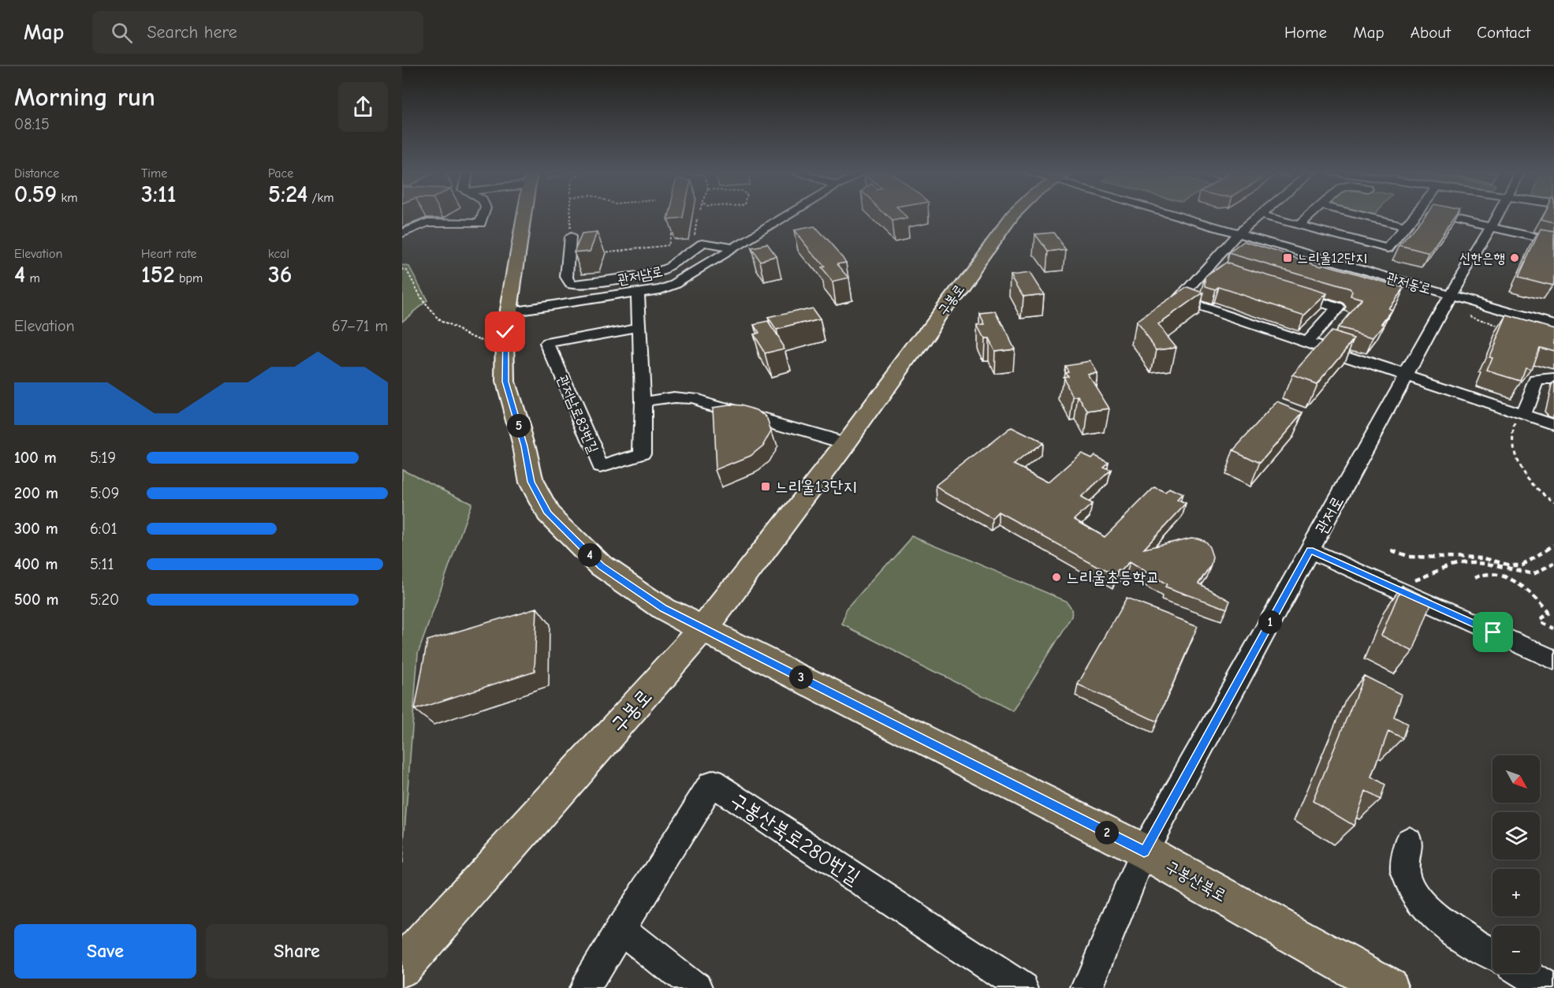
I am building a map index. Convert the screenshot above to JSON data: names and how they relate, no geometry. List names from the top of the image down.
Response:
{
  "streets": {
    "main road": ["구봉로", "구봉산북로"],
    "street": [
      "관저남로",
      "관저동로",
      "관저남로83번길",
      "관저로",
      "구봉산북로280번길"
    ]
  },
  "crossings": [
    ["관저남로", "관저남로83번길"],
    ["관저남로", "구봉산북로"],
    ["관저동로", "관저로"],
    ["구봉로", "구봉산북로"],
    ["관저로", "구봉산북로"]
  ],
  "places": {
    "transit": ["느리울12단지", "느리울13단지"],
    "other": ["신한은행", "느리울초등학교"]
  },
  "north": "bottom right",
  "page": {
    "header": "Map",
    "search": "Search here",
    "nav": [
      "Home",
      "Map",
      "About",
      "Contact"
    ],
    "heading": ["Morning run", "08:15"],
    "stats": [
      ["Distance", "0.59 km"],
      ["Time", "3:11"],
      ["Pace", "5:24 /km"],
      ["Elevation", "4 m"],
      ["Heart rate", "152 bpm"],
      ["kcal", "36"]
    ],
    "chart": ["Elevation", "67–71 m"],
    "pins": [
      "5",
      "4",
      "1",
      "3",
      "2"
    ],
    "list": [
      {
        "name": "100 m",
        "note": "5:19"
      },
      {
        "name": "200 m",
        "note": "5:09"
      },
      {
        "name": "300 m",
        "note": "6:01"
      },
      {
        "name": "400 m",
        "note": "5:11"
      },
      {
        "name": "500 m",
        "note": "5:20"
      }
    ],
    "map_buttons": ["+", "−"],
    "buttons": ["Save", "Share"]
  }
}
